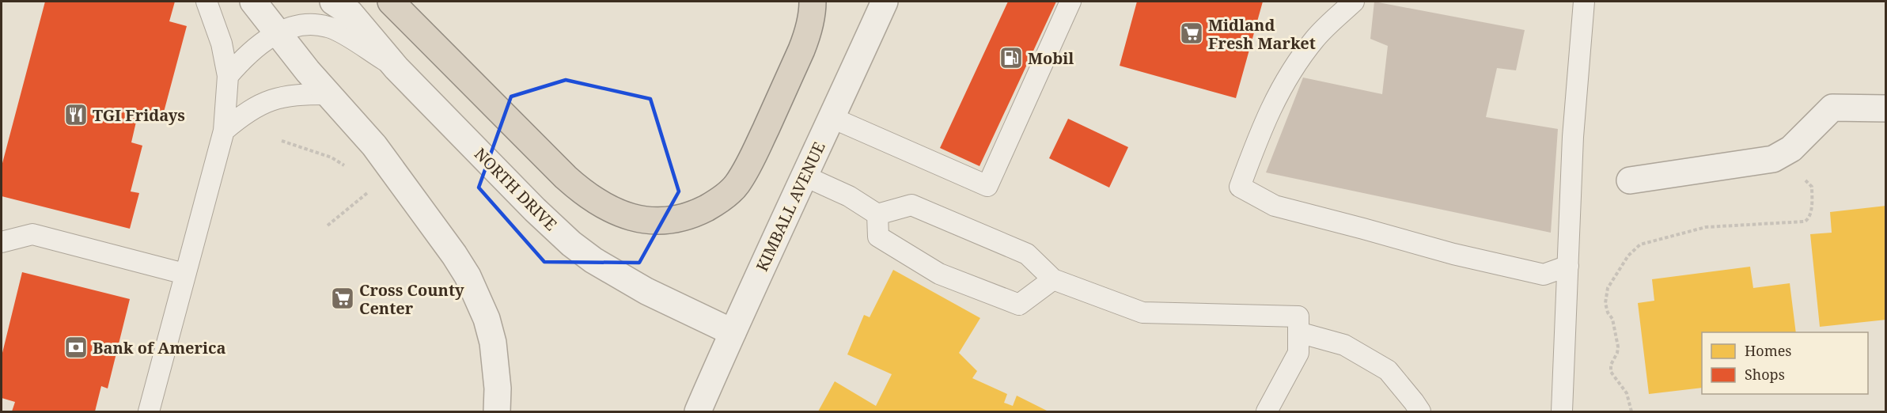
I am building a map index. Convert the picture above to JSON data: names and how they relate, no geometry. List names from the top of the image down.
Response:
{
  "streets": {
    "street": ["NORTH DRIVE", "KIMBALL AVENUE"]
  },
  "crossings": [
    ["NORTH DRIVE", "KIMBALL AVENUE"]
  ],
  "places": {
    "supermarket": ["Midland Fresh Market", "Cross County Center"],
    "fuel station": ["Mobil"],
    "restaurant": ["TGI Fridays"],
    "bank": ["Bank of America"]
  },
  "legend": ["Homes", "Shops"]
}
